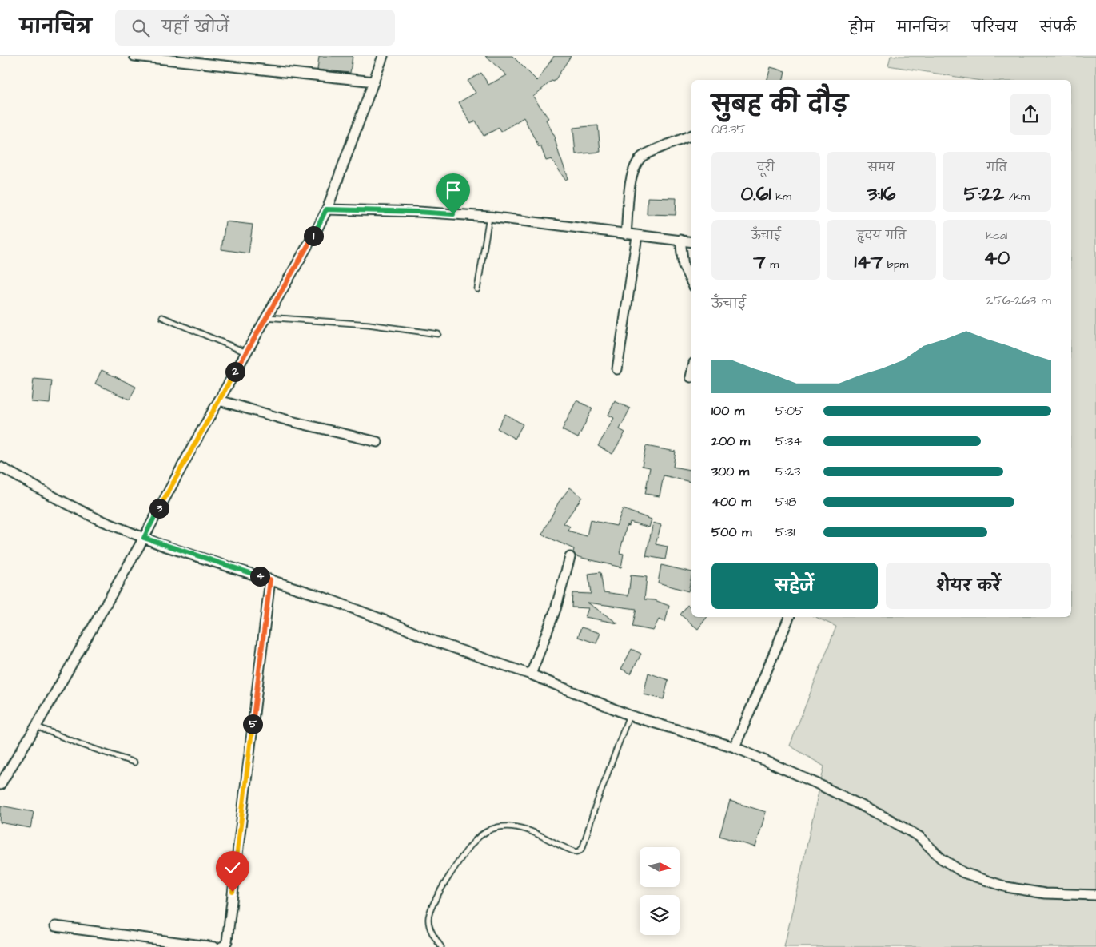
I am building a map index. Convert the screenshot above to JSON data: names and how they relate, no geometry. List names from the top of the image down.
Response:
{
  "north": "right",
  "page": {
    "header": "मानचित्र",
    "search": "यहाँ खोजें",
    "nav": [
      "होम",
      "मानचित्र",
      "परिचय",
      "संपर्क"
    ],
    "heading": ["सुबह की दौड़", "08:35"],
    "stats": [
      ["दूरी", "0.61 km"],
      ["समय", "3:16"],
      ["गति", "5:22 /km"],
      ["ऊँचाई", "7 m"],
      ["हृदय गति", "147 bpm"],
      ["kcal", "40"]
    ],
    "pins": [
      "1",
      "2",
      "3",
      "4",
      "5"
    ],
    "chart": ["ऊँचाई", "256–263 m"],
    "list": [
      {
        "name": "100 m",
        "note": "5:05"
      },
      {
        "name": "200 m",
        "note": "5:34"
      },
      {
        "name": "300 m",
        "note": "5:23"
      },
      {
        "name": "400 m",
        "note": "5:18"
      },
      {
        "name": "500 m",
        "note": "5:31"
      }
    ],
    "buttons": ["सहेजें", "शेयर करें"]
  }
}
